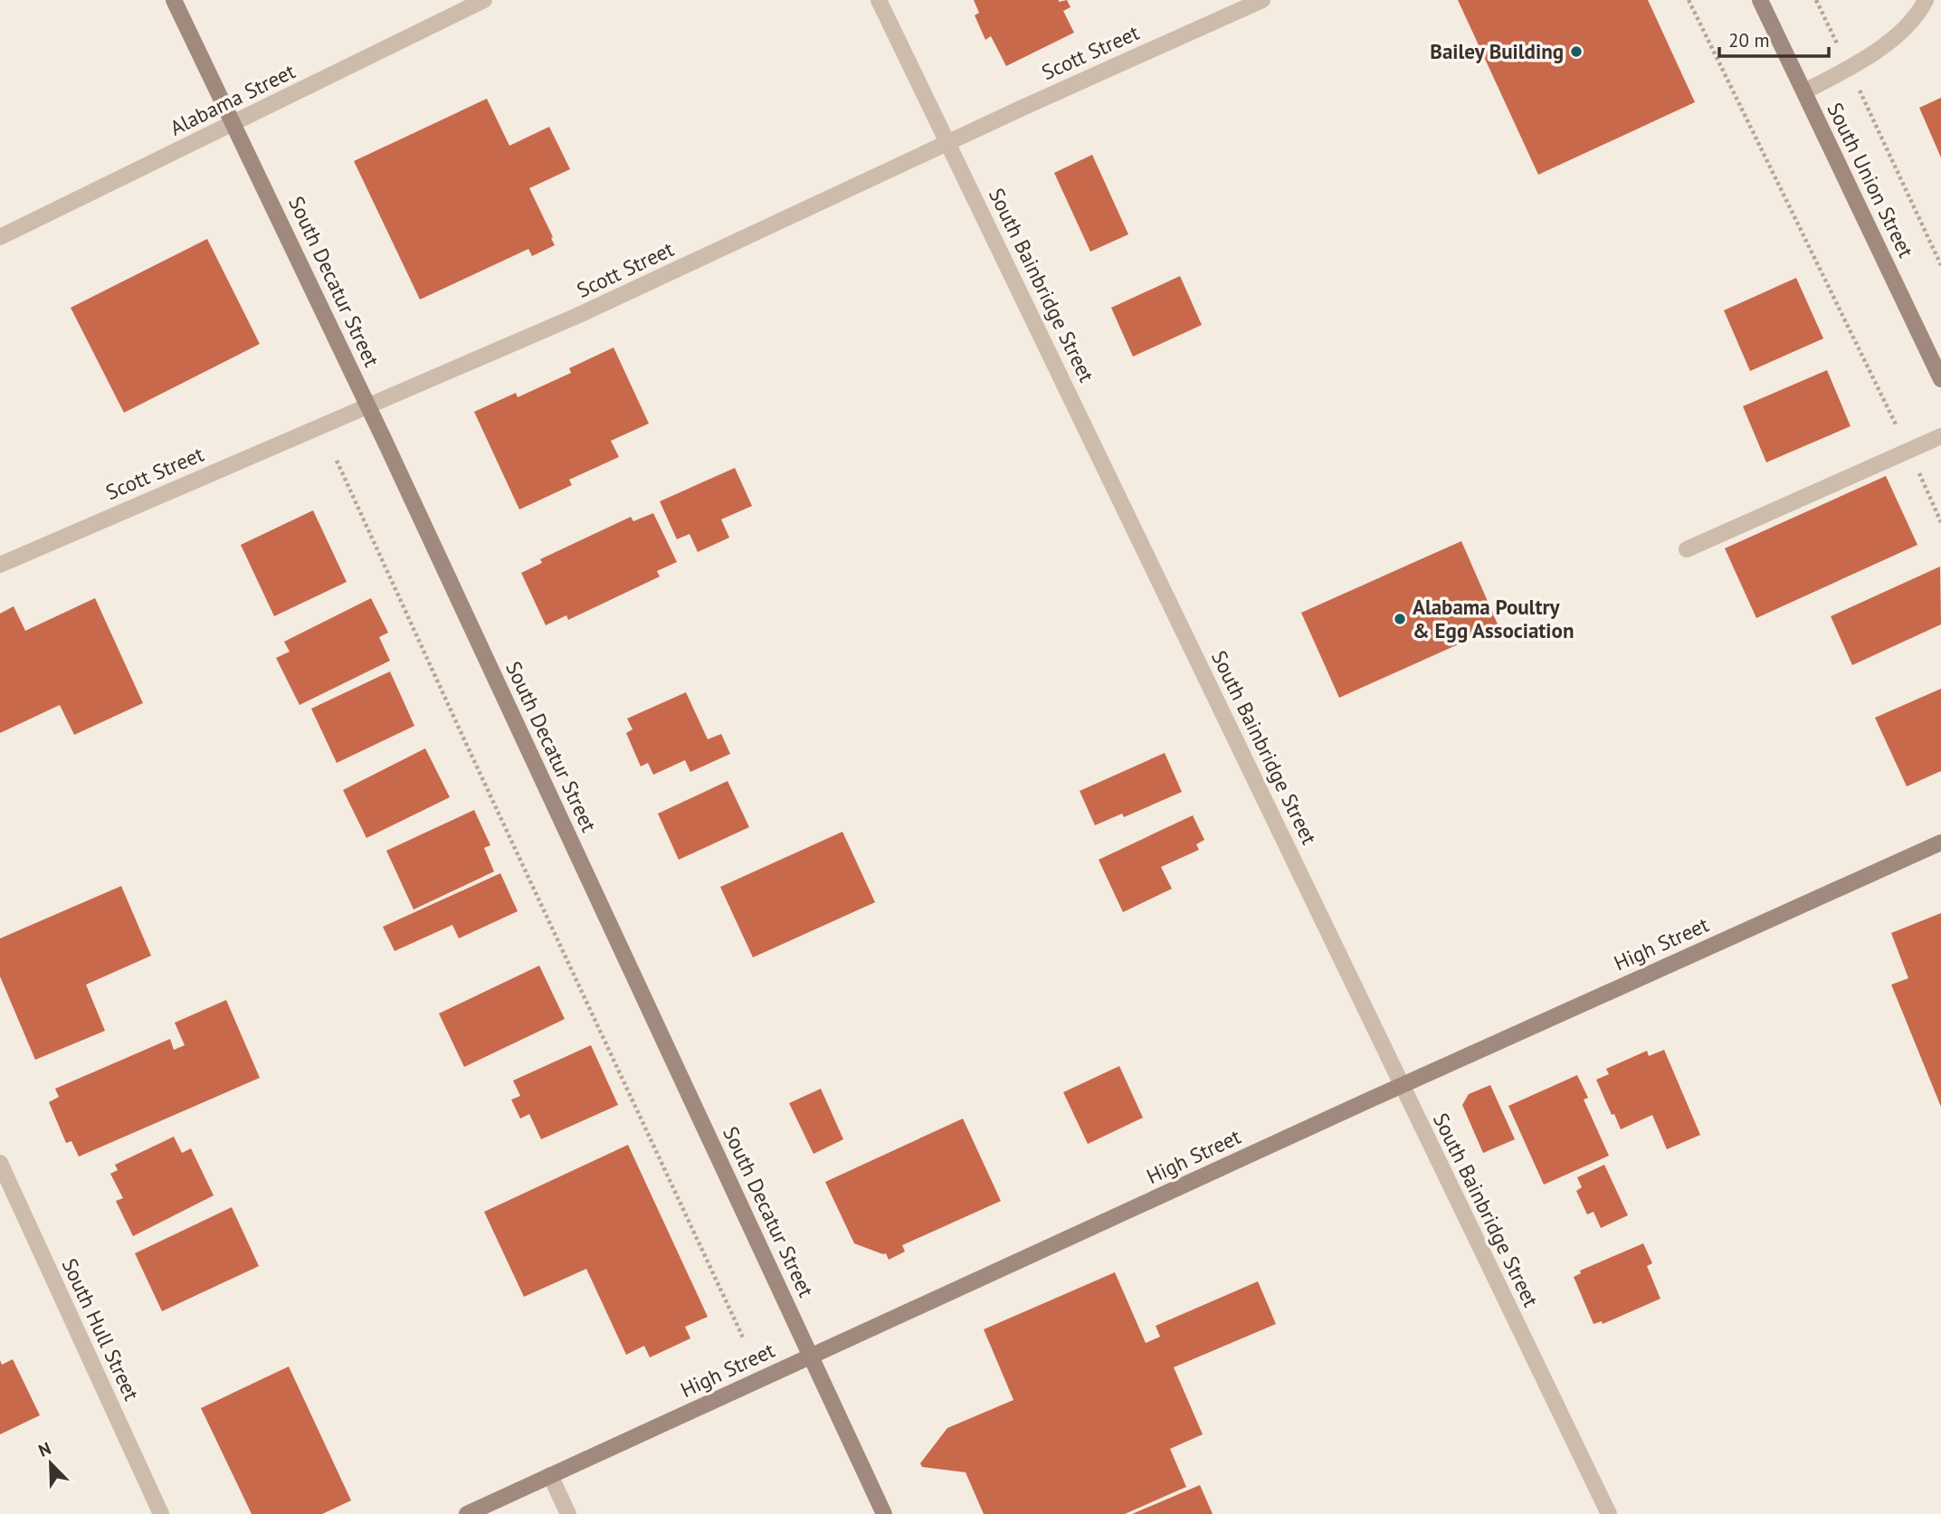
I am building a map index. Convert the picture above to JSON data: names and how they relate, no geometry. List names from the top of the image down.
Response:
{
  "streets": {
    "main road": ["South Union Street", "South Decatur Street", "High Street"],
    "street": [
      "Scott Street",
      "Alabama Street",
      "South Bainbridge Street",
      "South Hull Street"
    ]
  },
  "crossings": [
    ["Scott Street", "South Decatur Street"],
    ["Scott Street", "South Bainbridge Street"],
    ["Alabama Street", "South Decatur Street"],
    ["South Decatur Street", "High Street"],
    ["South Bainbridge Street", "High Street"]
  ],
  "places": ["Bailey Building", "Alabama Poultry & Egg Association"],
  "scale_bar": "20 m",
  "north": "top left"
}
